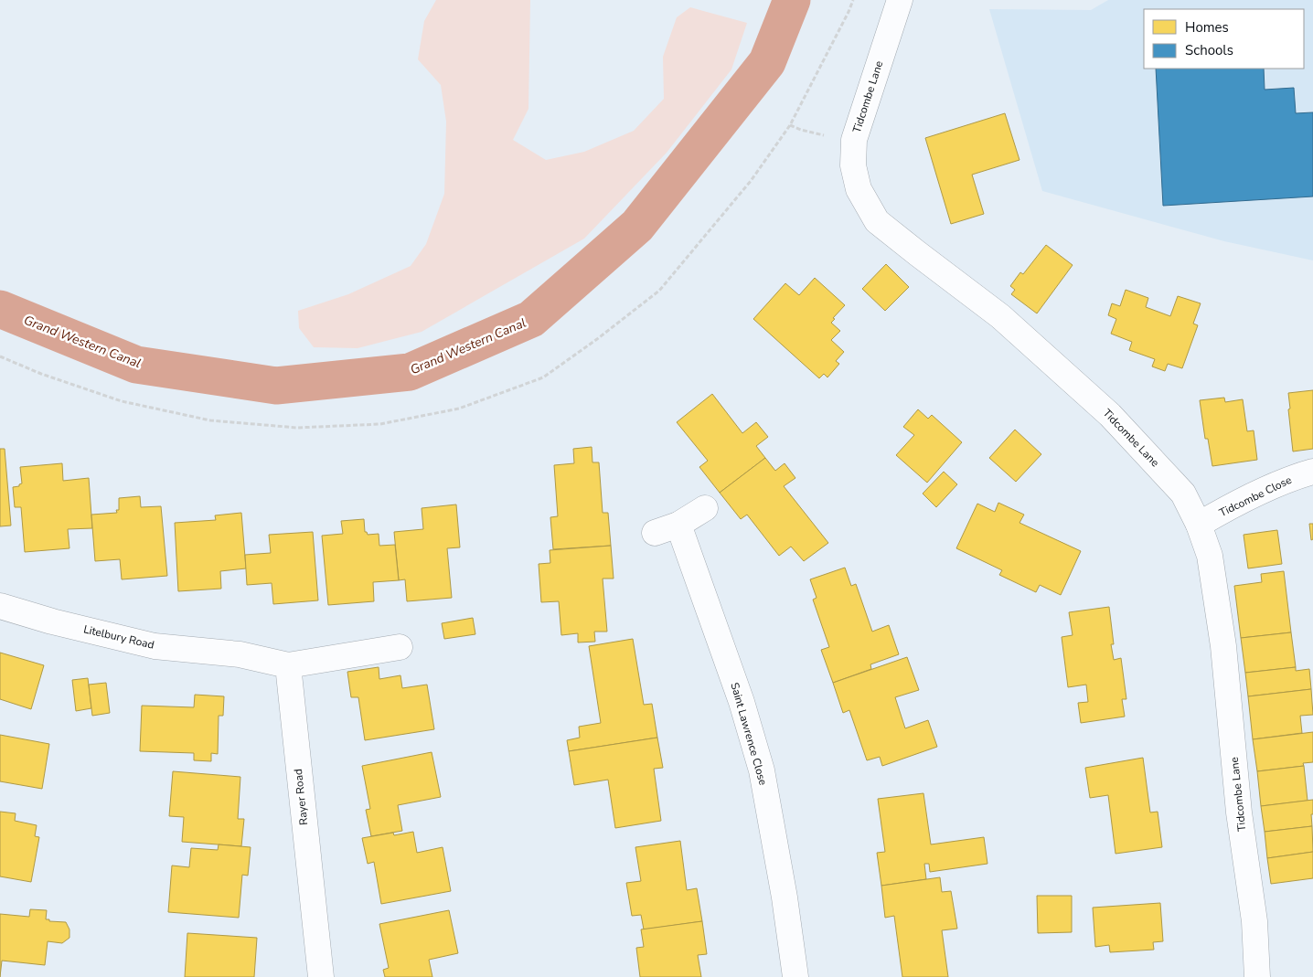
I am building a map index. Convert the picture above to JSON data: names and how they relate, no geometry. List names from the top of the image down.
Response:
{
  "streets": {
    "street": [
      "Tidcombe Lane",
      "Tidcombe Close",
      "Litelbury Road",
      "Saint Lawrence Close",
      "Rayer Road"
    ]
  },
  "crossings": [
    ["Tidcombe Lane", "Tidcombe Close"],
    ["Litelbury Road", "Rayer Road"]
  ],
  "water": ["Grand Western Canal"],
  "legend": ["Homes", "Schools"]
}
